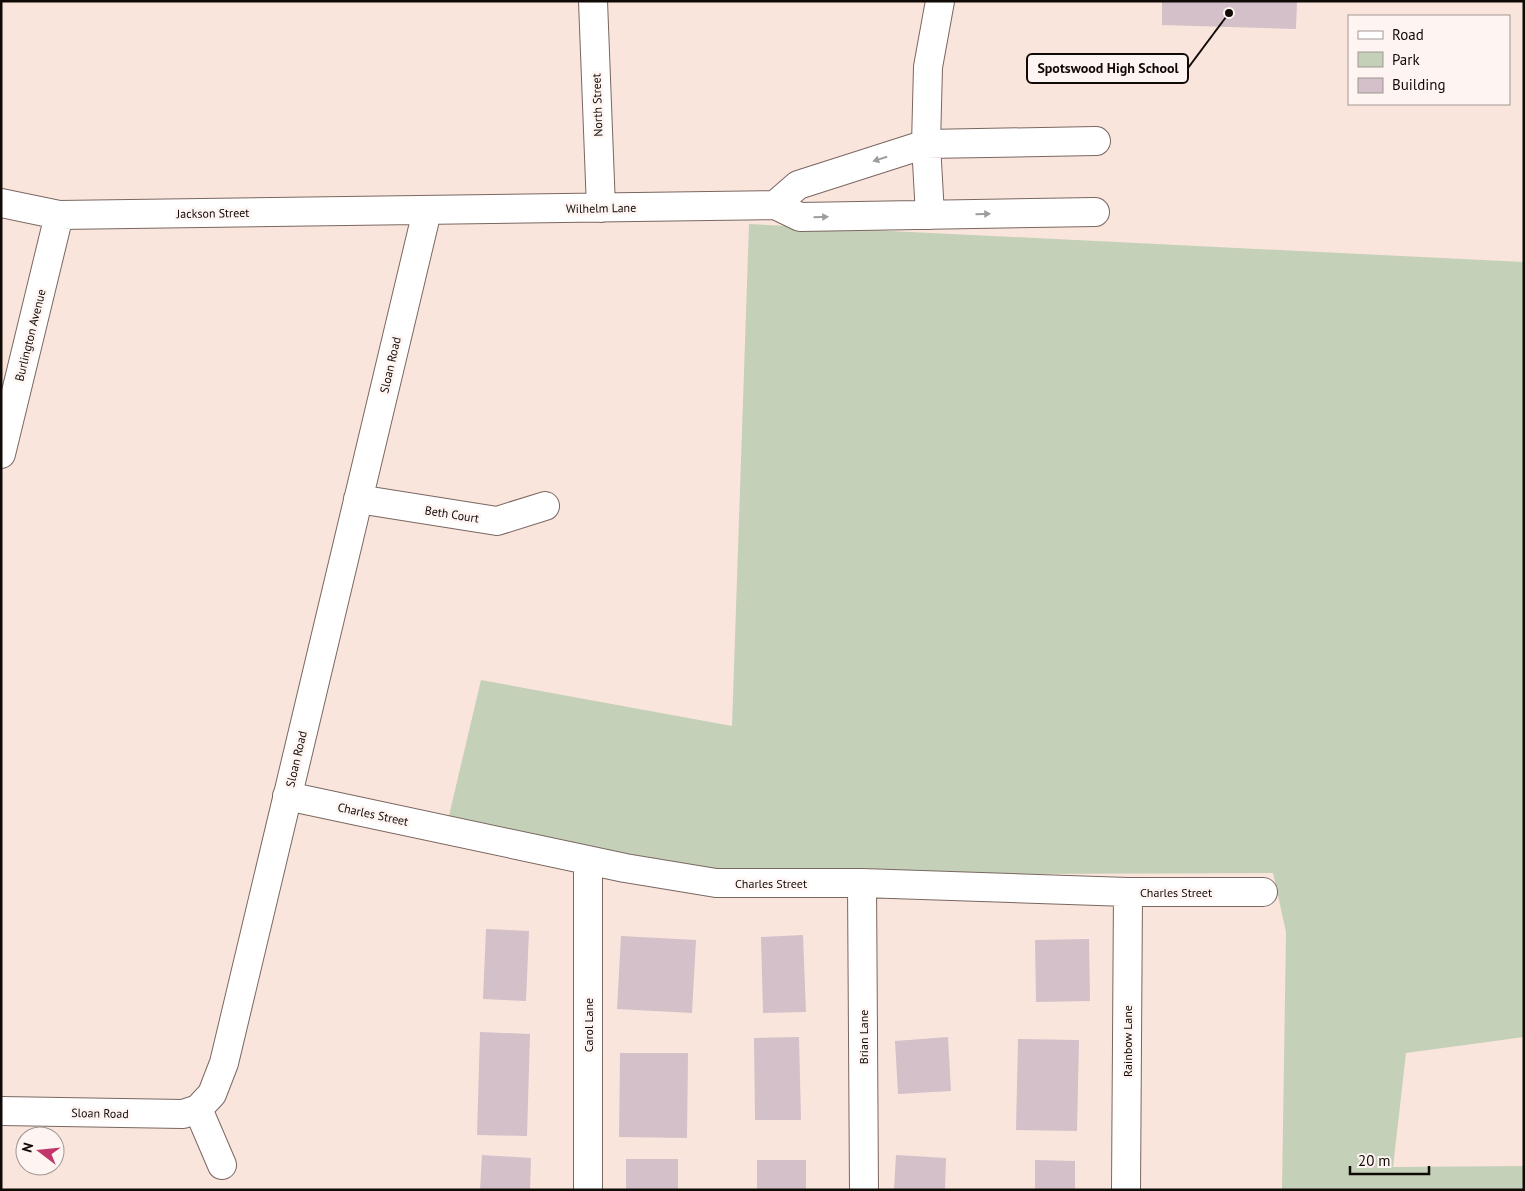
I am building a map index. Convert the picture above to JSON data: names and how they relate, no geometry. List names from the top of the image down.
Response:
{
  "streets": {
    "street": [
      "North Street",
      "Wilhelm Lane",
      "Jackson Street",
      "Burlington Avenue",
      "Sloan Road",
      "Beth Court",
      "Charles Street",
      "Carol Lane",
      "Brian Lane",
      "Rainbow Lane"
    ]
  },
  "crossings": [
    ["North Street", "Wilhelm Lane"],
    ["Wilhelm Lane", "Jackson Street"],
    ["Wilhelm Lane", "Sloan Road"],
    ["Jackson Street", "Burlington Avenue"],
    ["Jackson Street", "Sloan Road"],
    ["Sloan Road", "Beth Court"],
    ["Sloan Road", "Charles Street"],
    ["Charles Street", "Carol Lane"],
    ["Charles Street", "Brian Lane"],
    ["Charles Street", "Rainbow Lane"]
  ],
  "places": ["Spotswood High School"],
  "legend": ["Road", "Park", "Building"],
  "scale_bar": "20 m",
  "north": "left"
}
